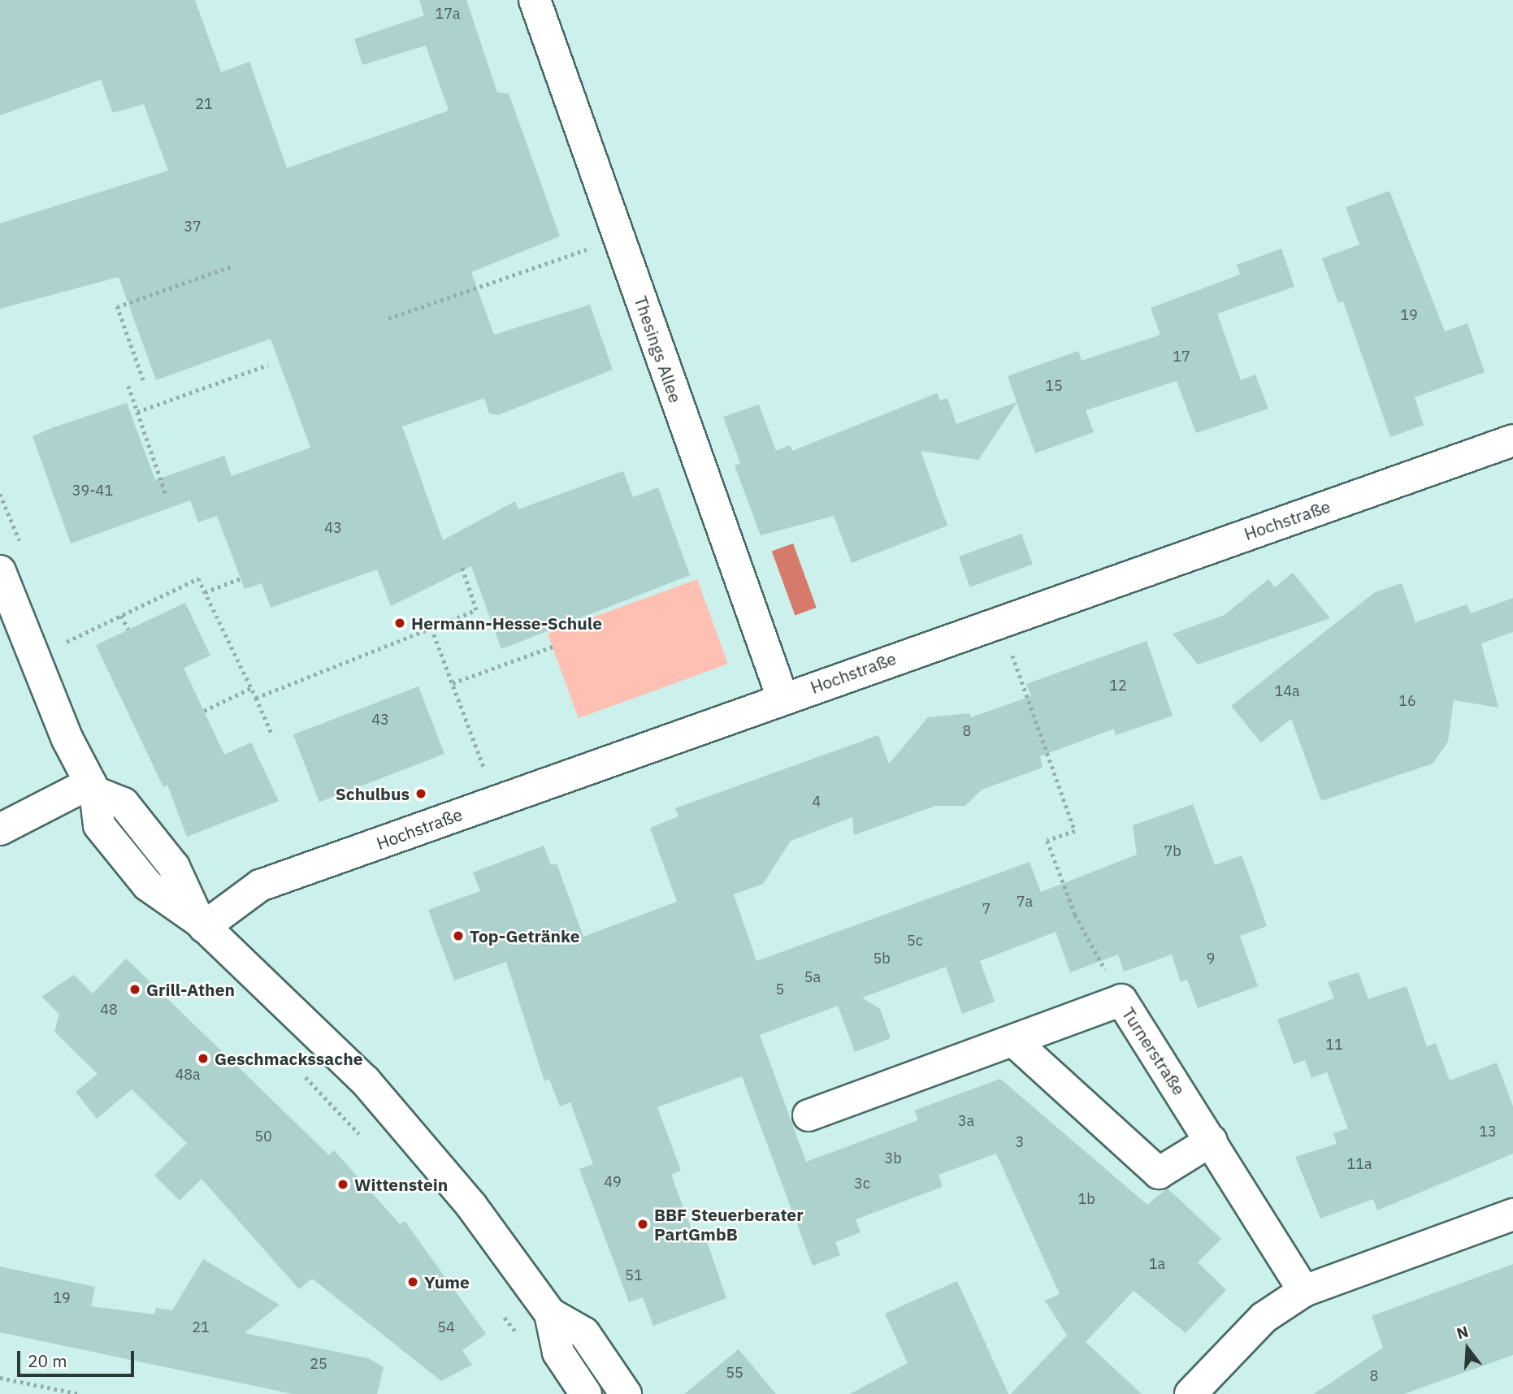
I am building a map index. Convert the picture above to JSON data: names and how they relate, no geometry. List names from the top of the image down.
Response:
{
  "streets": {
    "street": ["Thesings Allee", "Hochstraße", "Turnerstraße"]
  },
  "crossings": [
    ["Thesings Allee", "Hochstraße"]
  ],
  "places": [
    "Hermann-Hesse-Schule",
    "Schulbus",
    "Top-Getränke",
    "Grill-Athen",
    "Geschmackssache",
    "Wittenstein",
    "BBF Steuerberater PartGmbB",
    "Yume"
  ],
  "house_numbers": [
    "17a",
    "21",
    "37",
    "19",
    "17",
    "15",
    "39-41",
    "43",
    "12",
    "14a",
    "16",
    "43",
    "8",
    "4",
    "7b",
    "7a",
    "7",
    "5c",
    "5b",
    "9",
    "5a",
    "5",
    "48",
    "11",
    "48a",
    "3a",
    "13",
    "50",
    "3",
    "3b",
    "11a",
    "49",
    "3c",
    "1b",
    "1a",
    "51",
    "19",
    "21",
    "54",
    "25",
    "55",
    "8"
  ],
  "scale_bar": "20 m",
  "north": "top"
}
